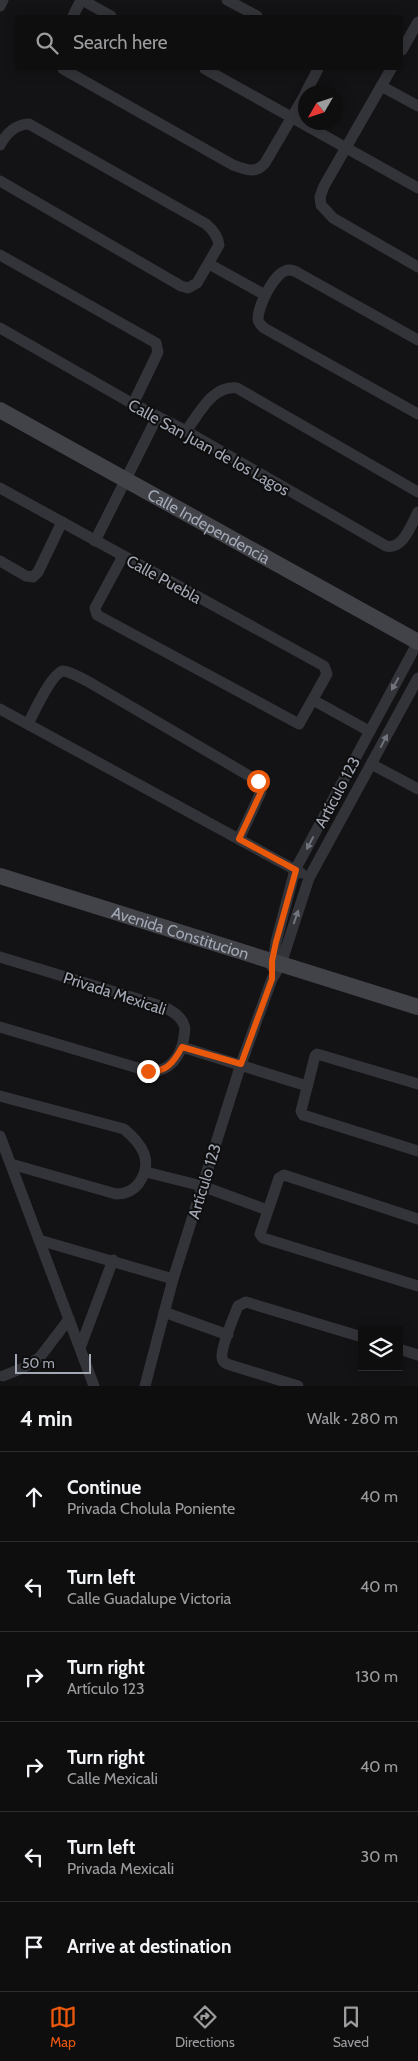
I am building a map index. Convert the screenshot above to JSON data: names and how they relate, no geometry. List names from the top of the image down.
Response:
{
  "streets": {
    "street": [
      "Calle San Juan de los Lagos",
      "Calle Independencia",
      "Calle Puebla",
      "Artículo 123",
      "Avenida Constitucion",
      "Privada Mexicali"
    ]
  },
  "crossings": [
    ["Calle Independencia", "Artículo 123"],
    ["Artículo 123", "Avenida Constitucion"]
  ],
  "scale_bar": "50 m",
  "north": "bottom left",
  "page": {
    "search": "Search here",
    "scale": "50 m",
    "heading": ["4 min", "Walk · 280 m"],
    "list": [
      ["Continue", "Privada Cholula Poniente", "40 m"],
      ["Turn left", "Calle Guadalupe Victoria", "40 m"],
      ["Turn right", "Artículo 123", "130 m"],
      ["Turn right", "Calle Mexicali", "40 m"],
      ["Turn left", "Privada Mexicali", "30 m"],
      "Arrive at destination"
    ],
    "nav": ["Map", "Directions", "Saved"]
  }
}
